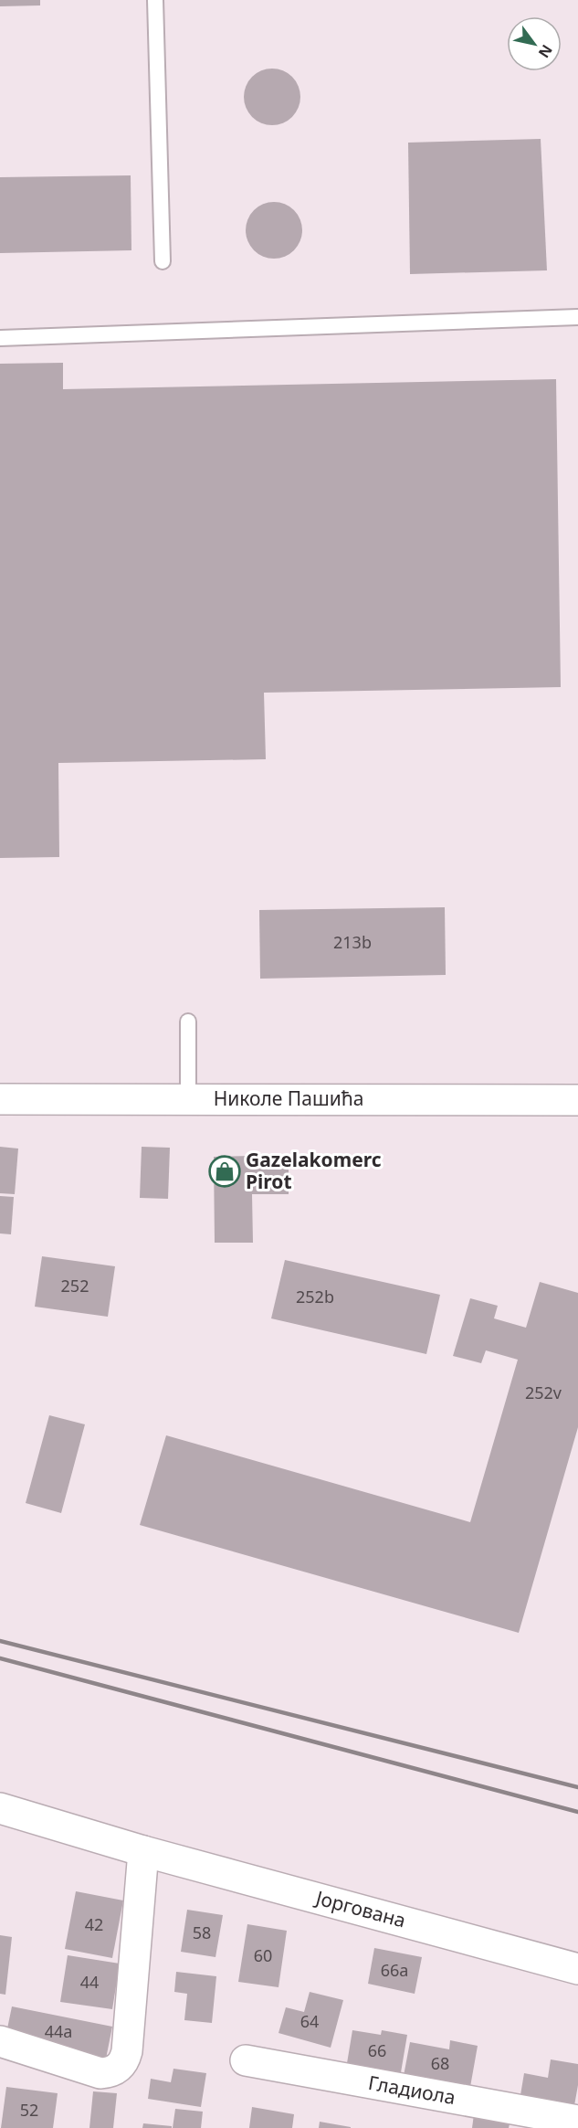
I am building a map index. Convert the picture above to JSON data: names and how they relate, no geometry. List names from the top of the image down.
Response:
{
  "streets": {
    "street": ["Николе Пашића", "Јоргована", "Гладиола"]
  },
  "places": {
    "shop": ["Gazelakomerc Pirot"]
  },
  "house_numbers": [
    "213b",
    "252",
    "252b",
    "252v",
    "42",
    "58",
    "60",
    "66a",
    "44",
    "64",
    "44a",
    "66",
    "68",
    "52"
  ],
  "north": "bottom right"
}
